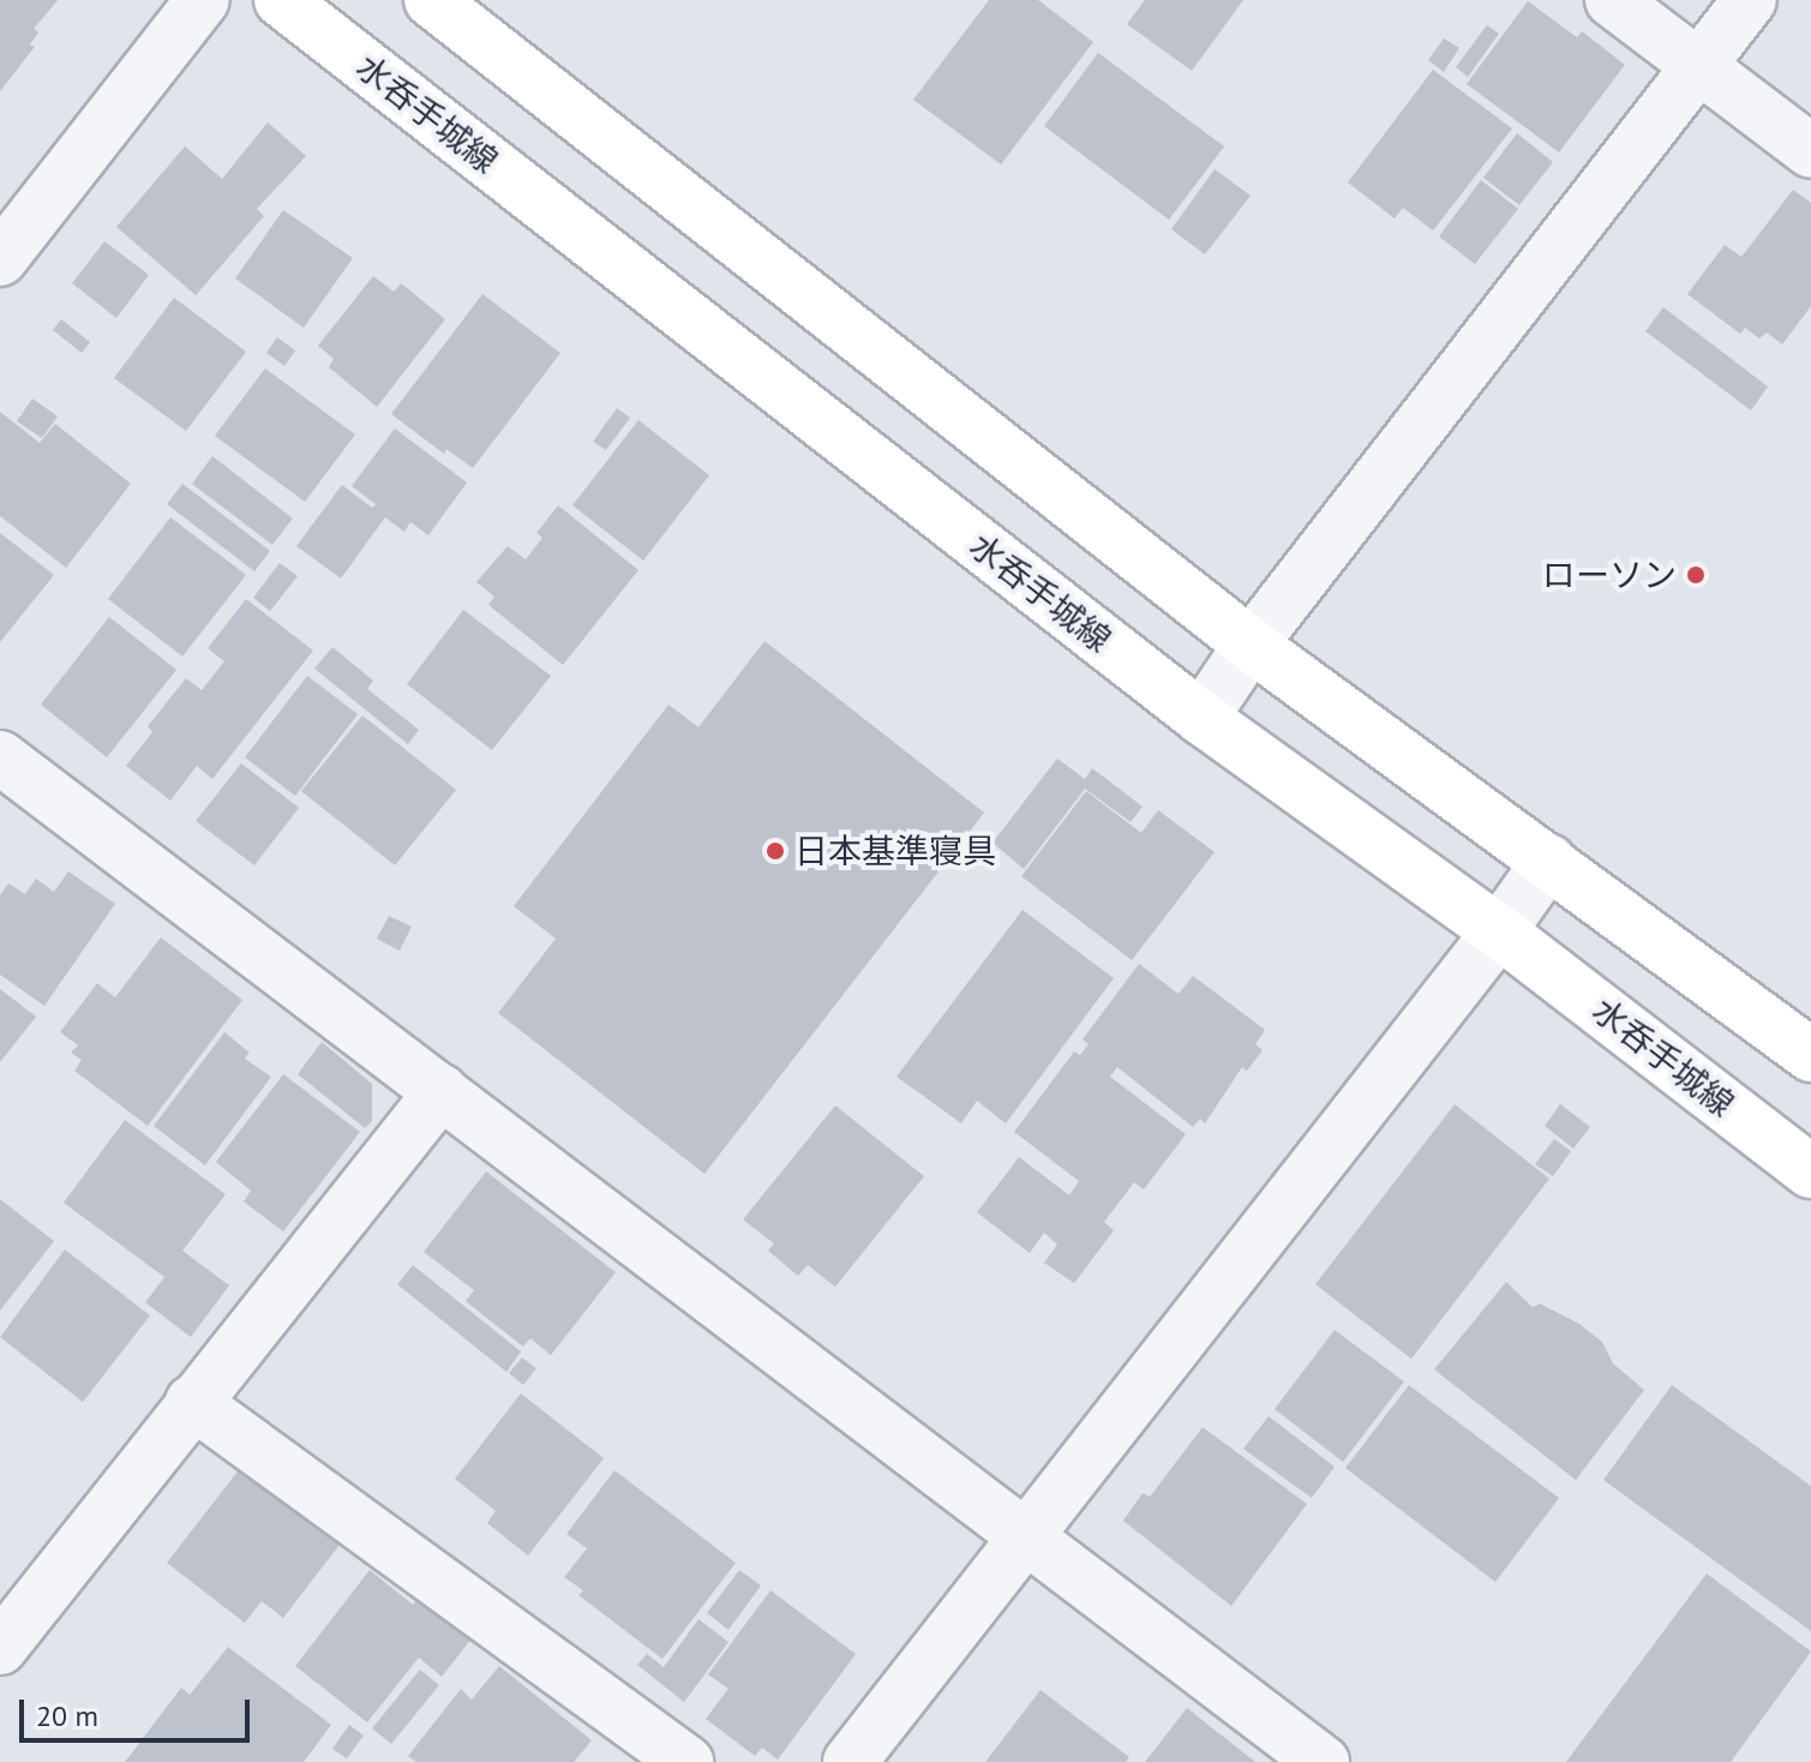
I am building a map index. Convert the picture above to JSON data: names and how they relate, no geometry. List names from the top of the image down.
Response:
{
  "streets": {
    "main road": ["水呑手城線"]
  },
  "places": ["ローソン", "日本基準寝具"],
  "scale_bar": "20 m"
}
